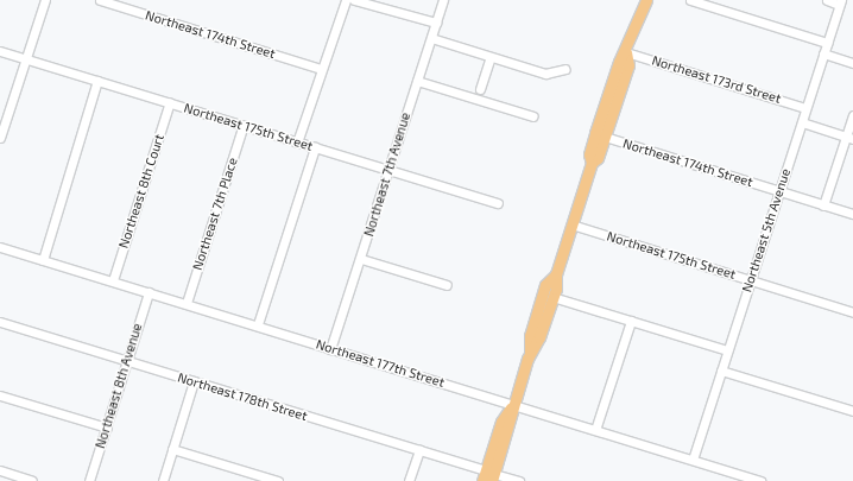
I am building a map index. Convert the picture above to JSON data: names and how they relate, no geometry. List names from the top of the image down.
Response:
{
  "streets": {
    "street": [
      "Northeast 174th Street",
      "Northeast 173rd Street",
      "Northeast 175th Street",
      "Northeast 7th Avenue",
      "Northeast 8th Court",
      "Northeast 7th Place",
      "Northeast 5th Avenue",
      "Northeast 177th Street",
      "Northeast 8th Avenue",
      "Northeast 178th Street"
    ]
  },
  "crossings": [
    ["Northeast 174th Street", "Northeast 5th Avenue"],
    ["Northeast 173rd Street", "Northeast 5th Avenue"],
    ["Northeast 175th Street", "Northeast 7th Avenue"],
    ["Northeast 175th Street", "Northeast 8th Court"],
    ["Northeast 175th Street", "Northeast 7th Place"],
    ["Northeast 175th Street", "Northeast 5th Avenue"],
    ["Northeast 7th Avenue", "Northeast 177th Street"],
    ["Northeast 8th Court", "Northeast 177th Street"],
    ["Northeast 7th Place", "Northeast 177th Street"],
    ["Northeast 5th Avenue", "Northeast 177th Street"],
    ["Northeast 177th Street", "Northeast 8th Avenue"],
    ["Northeast 8th Avenue", "Northeast 178th Street"]
  ]
}
